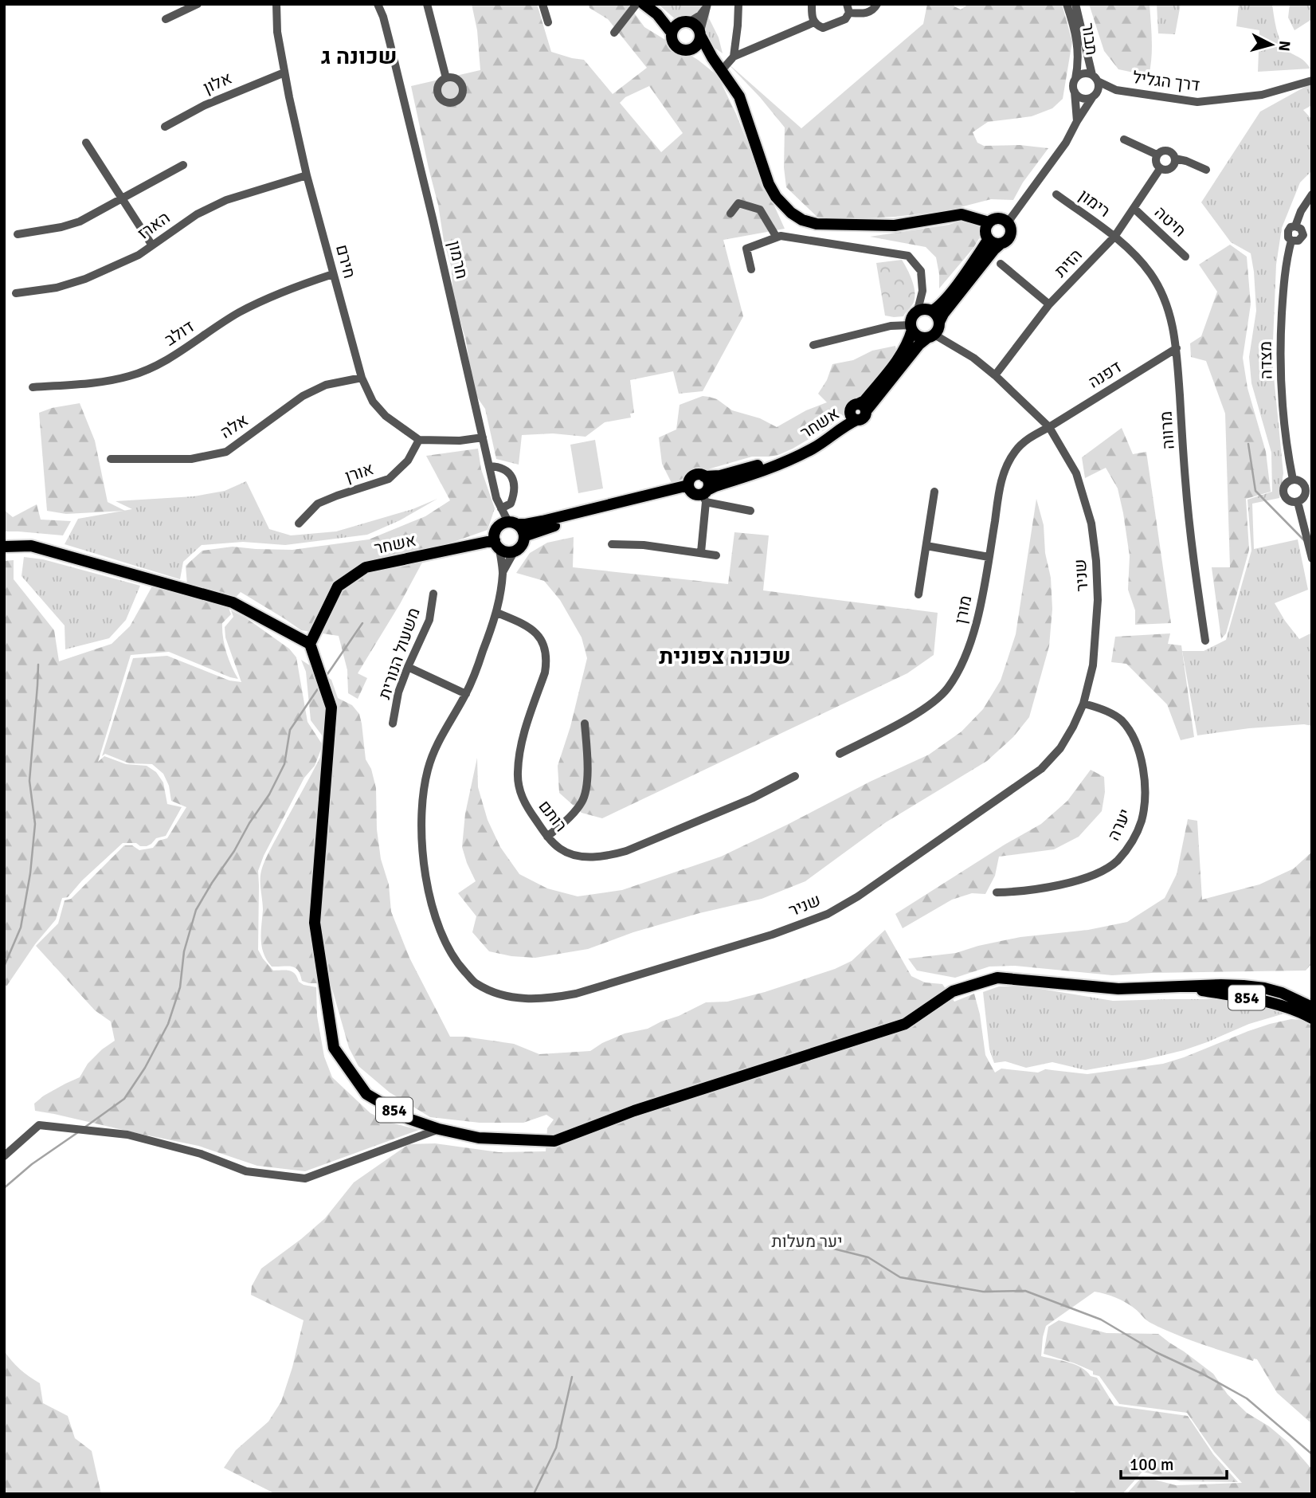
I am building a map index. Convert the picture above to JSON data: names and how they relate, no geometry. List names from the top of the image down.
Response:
{
  "streets": {
    "main road": ["אשחר", "854"],
    "street": [
      "תבור",
      "דרך הגליל",
      "אלון",
      "רימון",
      "חיטה",
      "הארז",
      "חרמון",
      "חירם",
      "הזית",
      "דולב",
      "מצדה",
      "דפנה",
      "אלה",
      "מרווה",
      "אורן",
      "שניר",
      "מורן",
      "משעול הנורית",
      "רותם",
      "יערה"
    ]
  },
  "crossings": [
    ["תבור", "דרך הגליל"],
    ["אלון", "חירם"],
    ["רימון", "הזית"],
    ["רימון", "מרווה"],
    ["חיטה", "הזית"],
    ["הארז", "חירם"],
    ["חרמון", "אשחר"],
    ["חרמון", "שניר"],
    ["חירם", "דולב"],
    ["חירם", "אלה"],
    ["חירם", "אורן"],
    ["הזית", "מרווה"],
    ["הזית", "שניר"],
    ["דפנה", "מרווה"],
    ["דפנה", "שניר"],
    ["דפנה", "מורן"],
    ["אשחר", "שניר"],
    ["אשחר", "854"],
    ["שניר", "מורן"],
    ["שניר", "רותם"],
    ["שניר", "יערה"]
  ],
  "districts": ["שכונה ג", "שכונה צפונית"],
  "parks": ["יער מעלות"],
  "scale_bar": "100 m",
  "north": "right"
}
